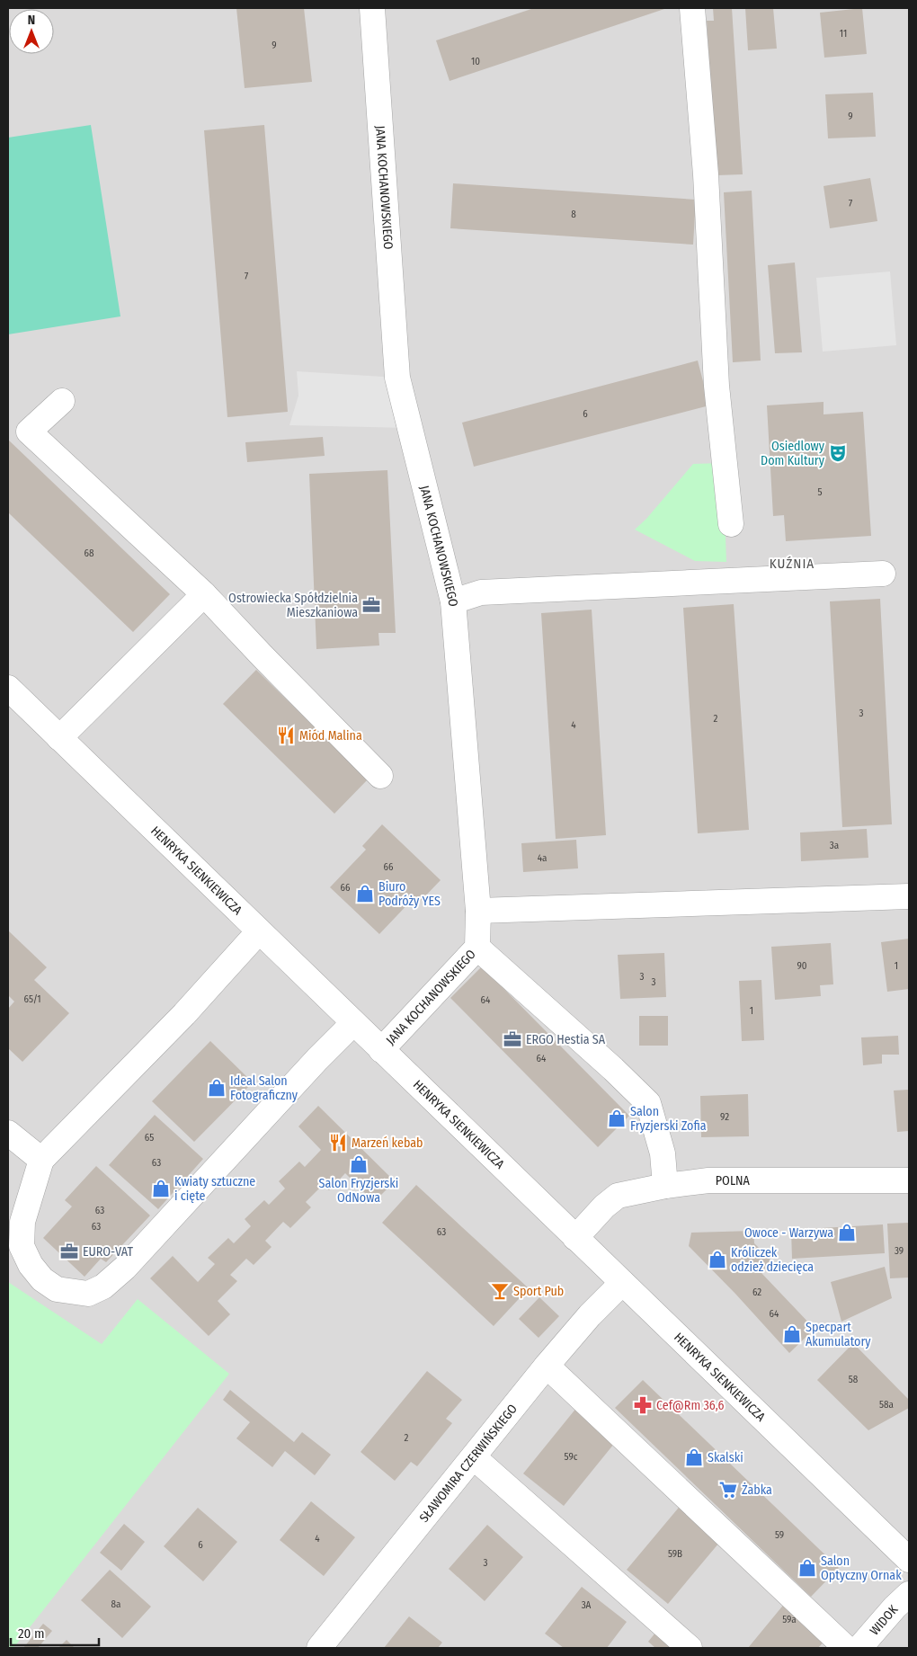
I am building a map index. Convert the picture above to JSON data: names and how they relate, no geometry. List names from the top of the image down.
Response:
{
  "streets": {
    "street": [
      "JANA KOCHANOWSKIEGO",
      "HENRYKA SIENKIEWICZA",
      "POLNA",
      "SŁAWOMIRA CZERWIŃSKIEGO",
      "WIDOK"
    ]
  },
  "crossings": [
    ["JANA KOCHANOWSKIEGO", "HENRYKA SIENKIEWICZA"],
    ["HENRYKA SIENKIEWICZA", "POLNA"],
    ["HENRYKA SIENKIEWICZA", "SŁAWOMIRA CZERWIŃSKIEGO"]
  ],
  "districts": ["KUŹNIA"],
  "places": {
    "theatre": ["Osiedlowy Dom Kultury"],
    "office": ["Ostrowiecka Spółdzielnia Mieszkaniowa", "ERGO Hestia SA", "EURO-VAT"],
    "restaurant": ["Miód Malina", "Marzeń kebab"],
    "shop": [
      "Biuro Podróży YES",
      "Ideal Salon Fotograficzny",
      "Salon Fryzjerski Zofia",
      "Salon Fryzjerski OdNowa",
      "Kwiaty sztuczne i cięte",
      "Owoce - Warzywa",
      "Króliczek odzież dziecięca",
      "Specpart Akumulatory",
      "Skalski",
      "Salon Optyczny Ornak"
    ],
    "bar": ["Sport Pub"],
    "pharmacy": ["Cef@Rm 36,6"],
    "supermarket": ["Żabka"]
  },
  "house_numbers": [
    "11",
    "9",
    "10",
    "9",
    "7",
    "8",
    "7",
    "6",
    "5",
    "68",
    "3",
    "2",
    "4",
    "3a",
    "4a",
    "66",
    "66",
    "90",
    "1",
    "3",
    "3",
    "65/1",
    "64",
    "1",
    "64",
    "92",
    "65",
    "63",
    "63",
    "63",
    "63",
    "39",
    "62",
    "64",
    "58",
    "58a",
    "2",
    "59c",
    "59",
    "4",
    "6",
    "59B",
    "3",
    "8a",
    "3A",
    "59a"
  ],
  "scale_bar": "20 m",
  "north": "top"
}
